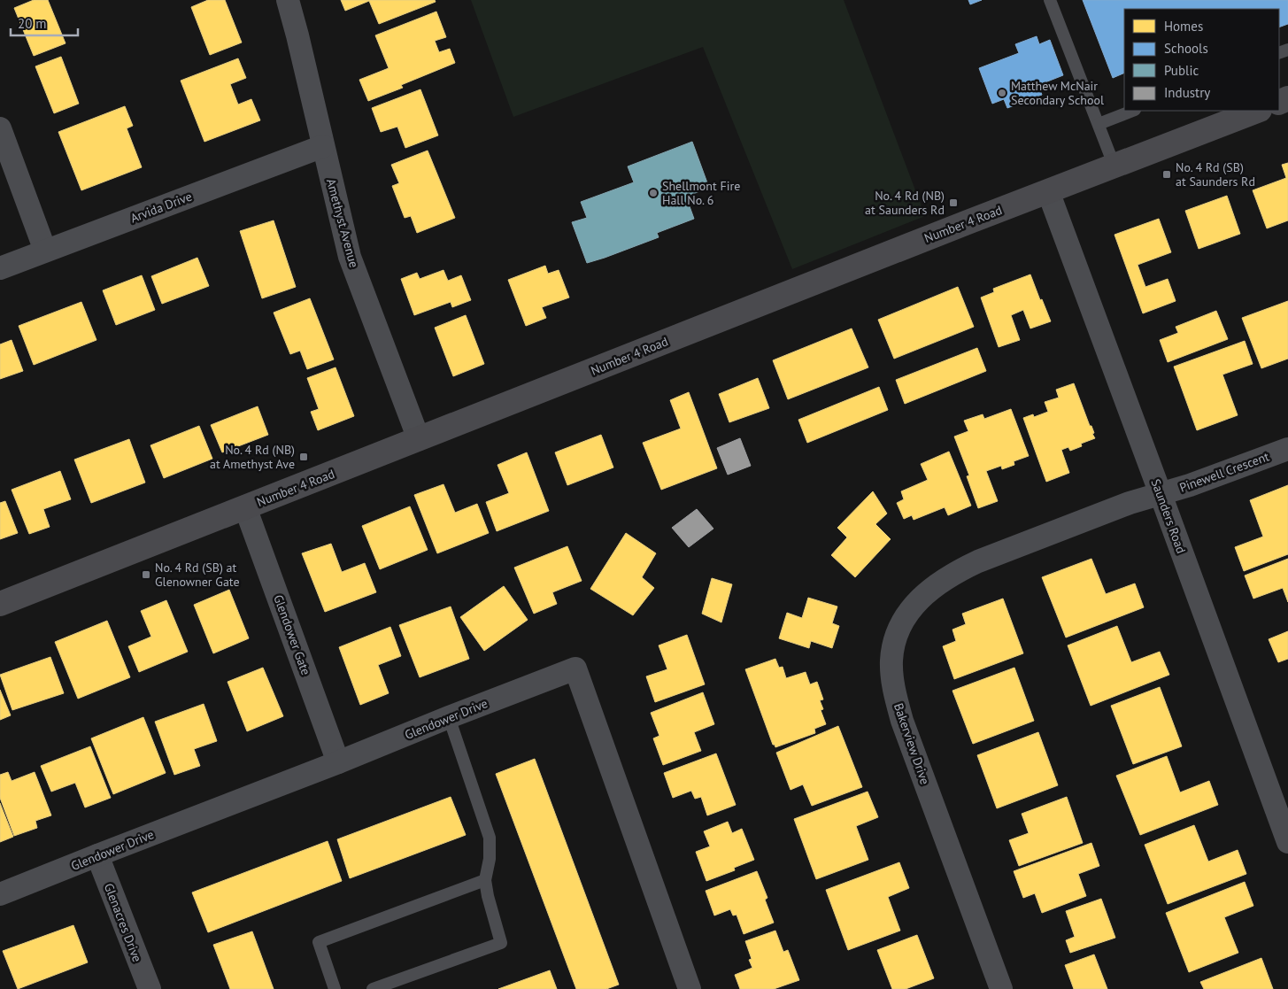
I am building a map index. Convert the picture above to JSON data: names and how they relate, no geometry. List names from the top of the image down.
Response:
{
  "streets": {
    "main road": ["Number 4 Road"],
    "street": [
      "Arvida Drive",
      "Amethyst Avenue",
      "Pinewell Crescent",
      "Saunders Road",
      "Glendower Gate",
      "Glendower Drive",
      "Bakerview Drive",
      "Glenacres Drive"
    ]
  },
  "crossings": [
    ["Arvida Drive", "Amethyst Avenue"],
    ["Amethyst Avenue", "Number 4 Road"],
    ["Number 4 Road", "Saunders Road"],
    ["Number 4 Road", "Glendower Gate"],
    ["Pinewell Crescent", "Saunders Road"],
    ["Pinewell Crescent", "Bakerview Drive"],
    ["Saunders Road", "Bakerview Drive"],
    ["Glendower Gate", "Glendower Drive"],
    ["Glendower Drive", "Glenacres Drive"]
  ],
  "places": {
    "other": ["Matthew McNair Secondary School", "Shellmont Fire Hall No. 6"],
    "transit": [
      "No. 4 Rd (SB) at Saunders Rd",
      "No. 4 Rd (NB) at Saunders Rd",
      "No. 4 Rd (NB) at Amethyst Ave",
      "No. 4 Rd (SB) at Glenowner Gate"
    ]
  },
  "legend": [
    "Homes",
    "Schools",
    "Public",
    "Industry"
  ],
  "scale_bar": "20 m"
}
